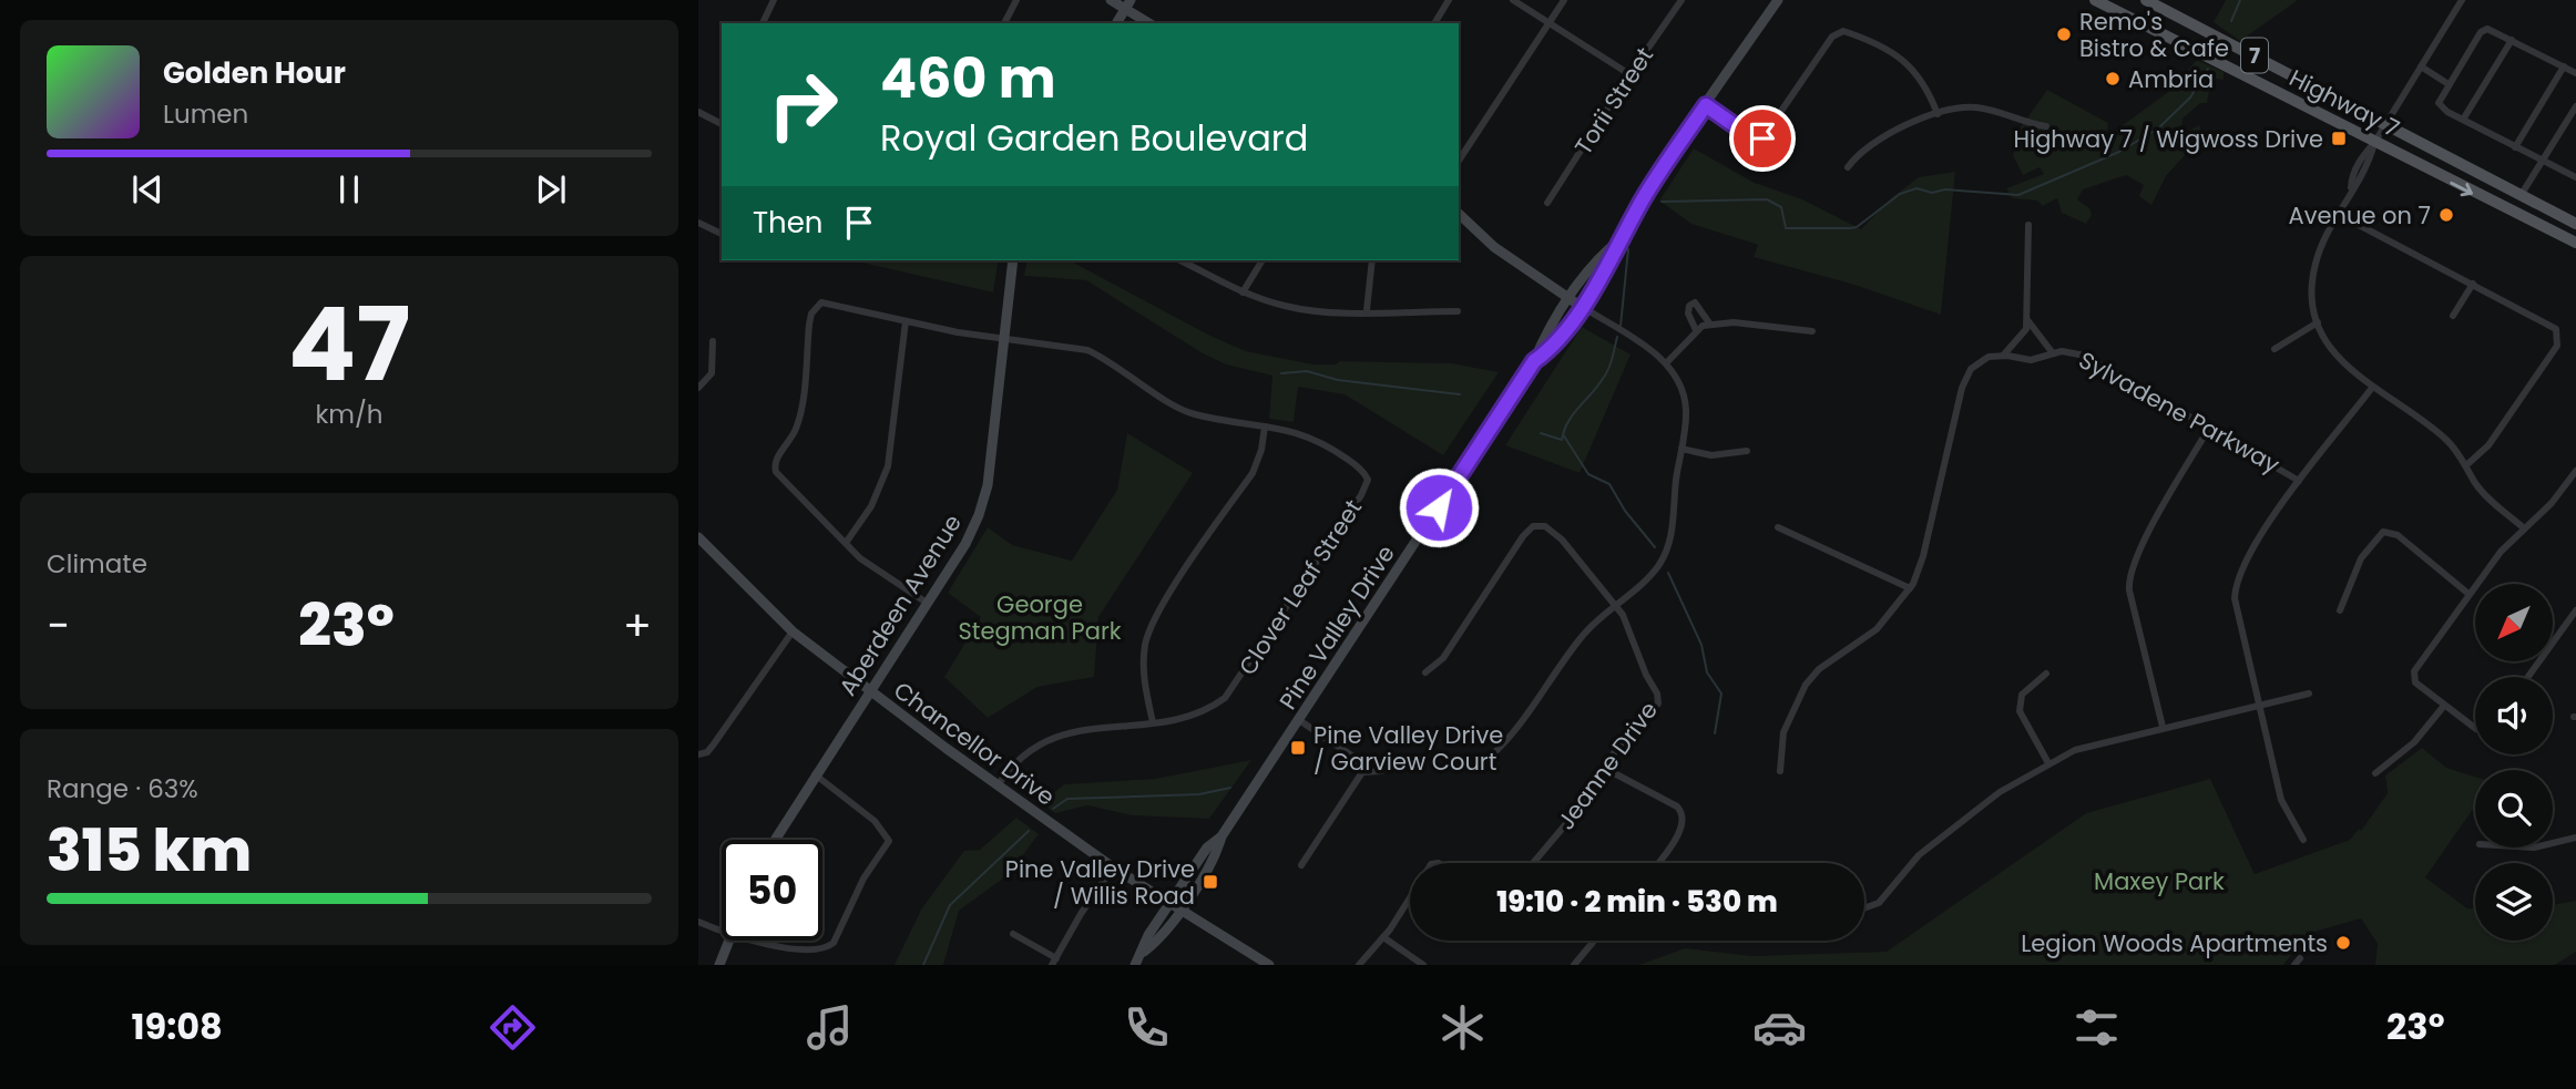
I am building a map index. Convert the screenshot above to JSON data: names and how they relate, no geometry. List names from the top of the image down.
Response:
{
  "streets": {
    "main road": ["7", "Highway 7"],
    "street": [
      "Torii Street",
      "Sylvadene Parkway",
      "Clover Leaf Street",
      "Aberdeen Avenue",
      "Pine Valley Drive",
      "Chancellor Drive",
      "Jeanne Drive"
    ]
  },
  "crossings": [
    ["Clover Leaf Street", "Aberdeen Avenue"],
    ["Clover Leaf Street", "Chancellor Drive"],
    ["Aberdeen Avenue", "Chancellor Drive"],
    ["Pine Valley Drive", "Chancellor Drive"]
  ],
  "parks": ["George Stegman Park", "Maxey Park"],
  "places": {
    "other": [
      "Remo's Bistro & Cafe",
      "Ambria",
      "Avenue on 7",
      "Legion Woods Apartments"
    ],
    "transit": ["Highway 7 / Wigwoss Drive", "Pine Valley Drive / Garview Court", "Pine Valley Drive / Willis Road"]
  },
  "north": "bottom left",
  "page": {
    "turn": ["460 m", "Royal Garden Boulevard"],
    "song": ["Golden Hour", "Lumen"],
    "then": "Then",
    "tile": [
      ["47", "km/h"],
      "Climate",
      ["Range · 63%", "315 km"]
    ],
    "heat": ["−", "23°", "+"],
    "limit": "50",
    "trip": "19:10 · 2 min · 530 m",
    "tabs": ["19:08", "23°"]
  }
}
